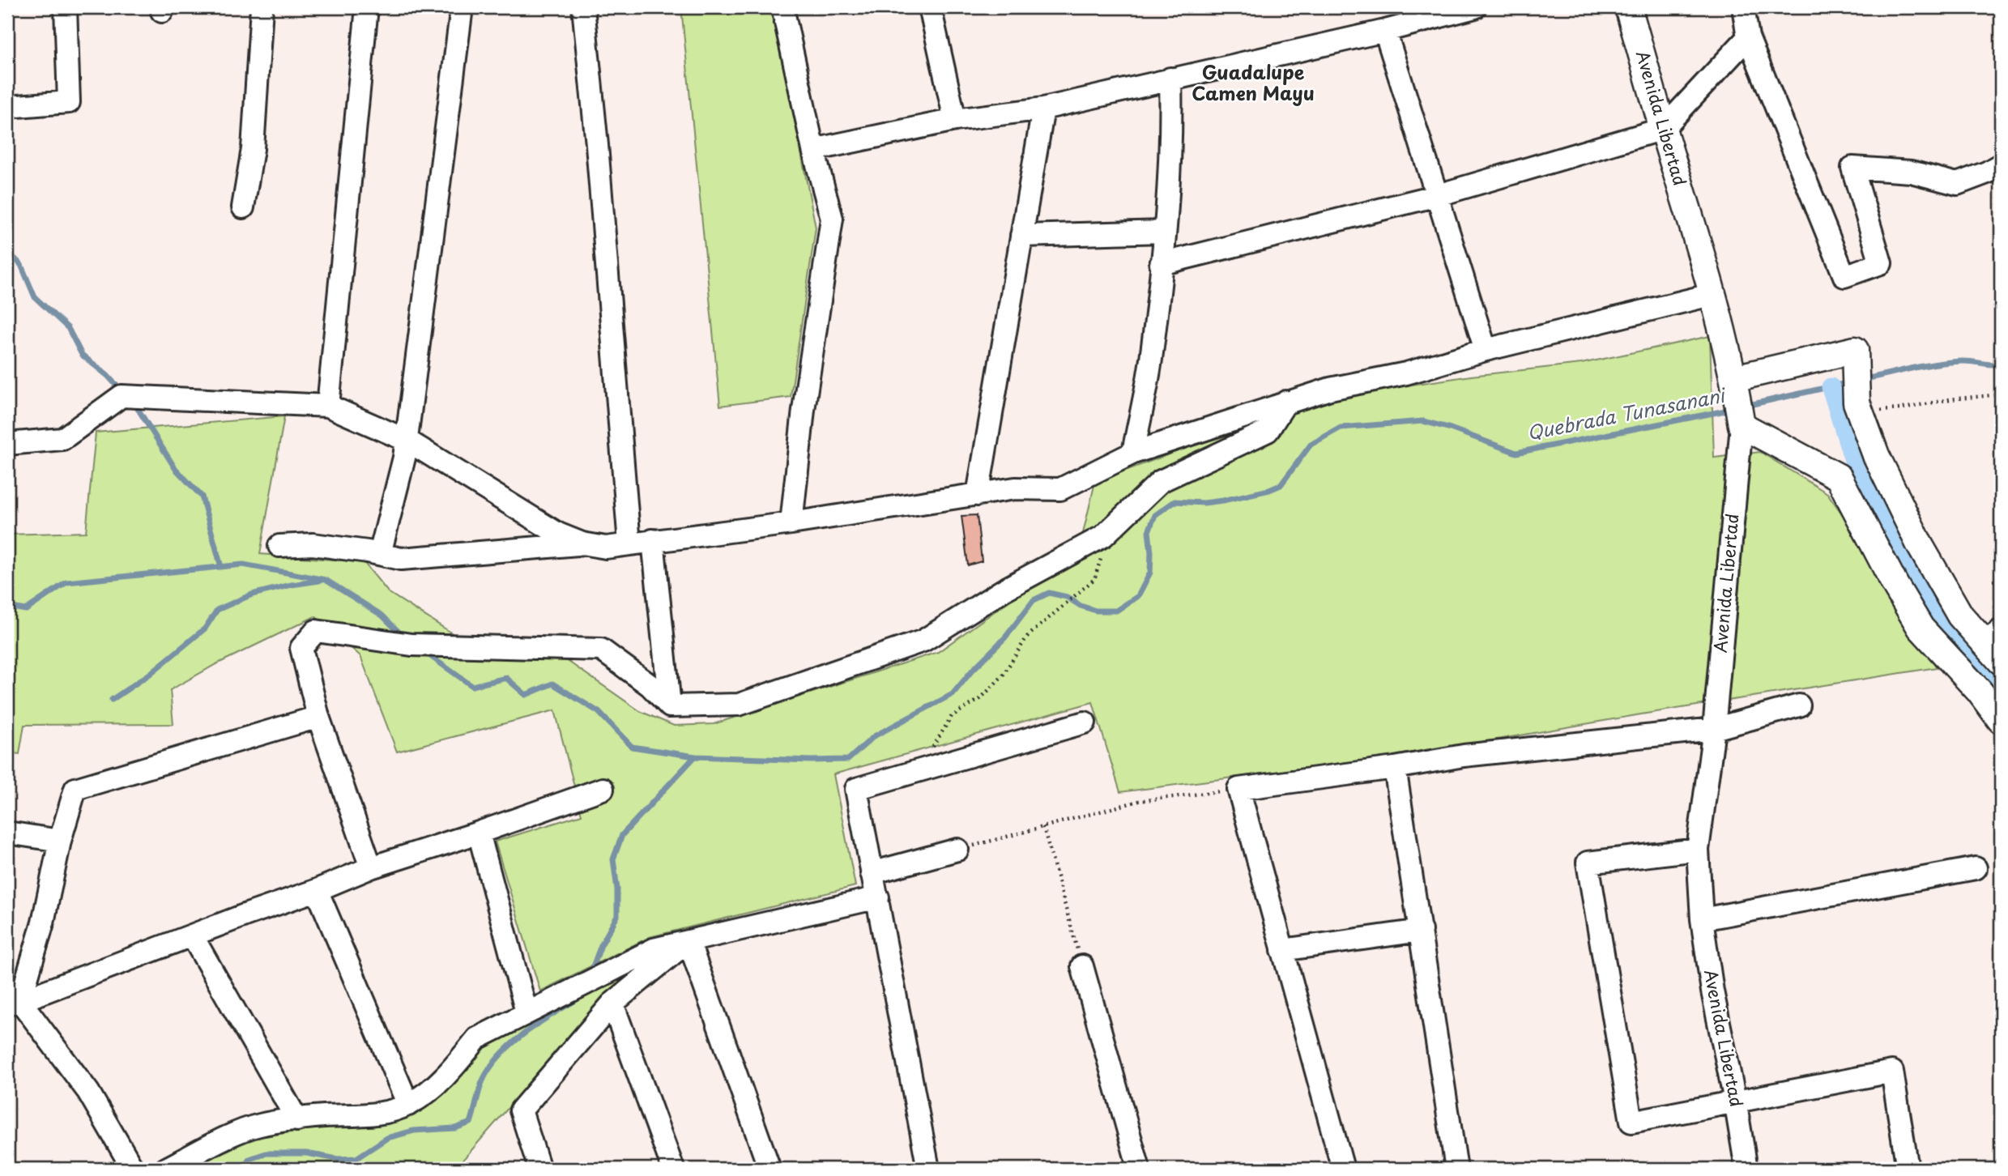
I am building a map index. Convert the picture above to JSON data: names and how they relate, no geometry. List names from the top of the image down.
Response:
{
  "streets": {
    "main road": ["Avenida Libertad"]
  },
  "districts": ["Guadalupe Camen Mayu"],
  "water": ["Quebrada Tunasanani"]
}
